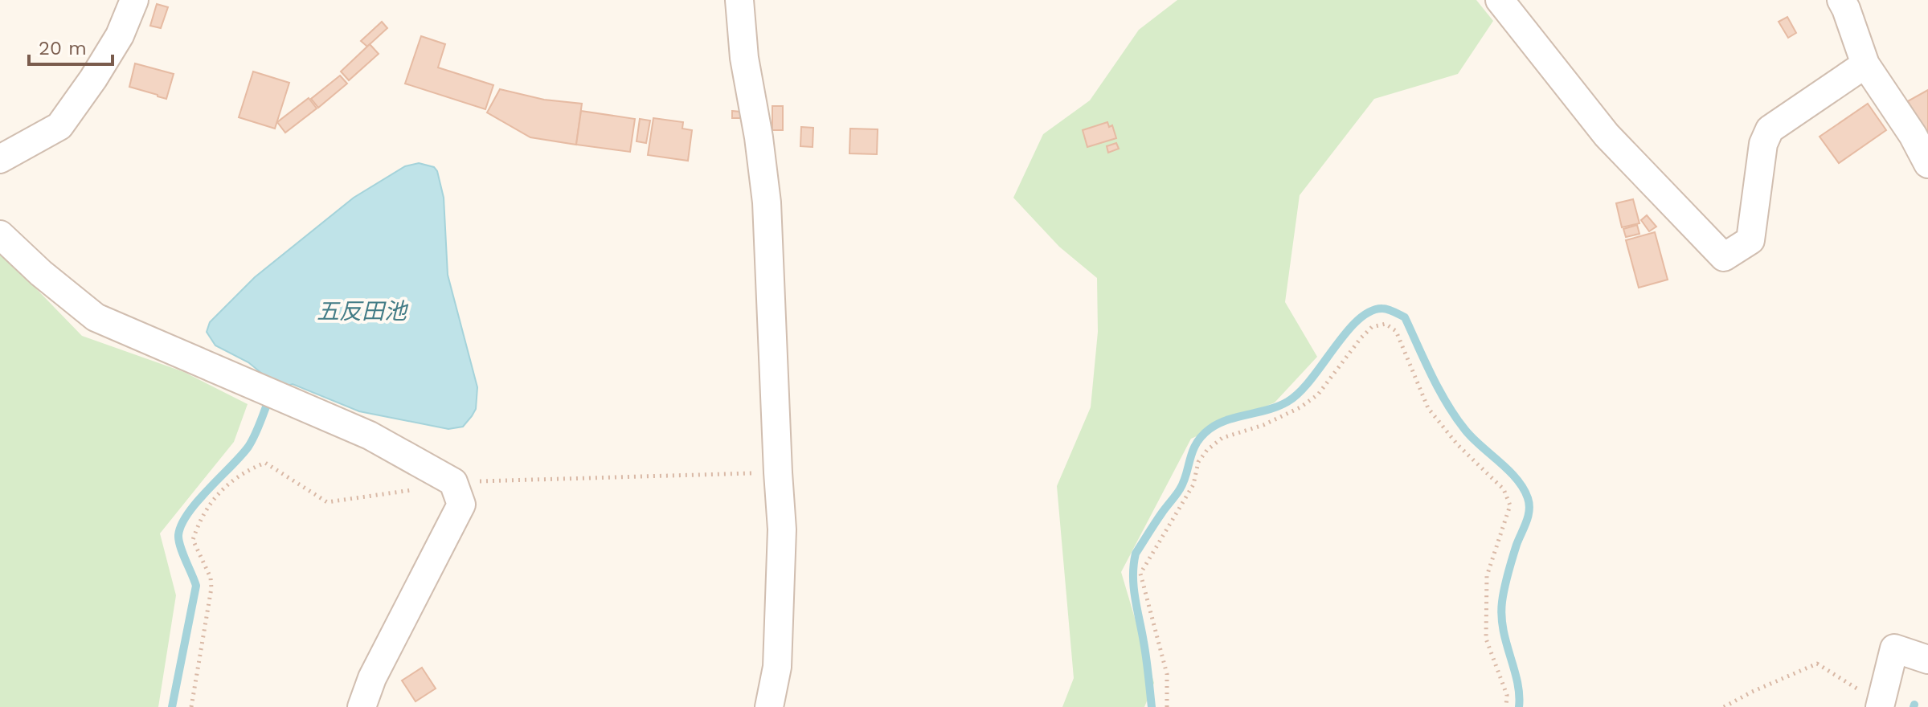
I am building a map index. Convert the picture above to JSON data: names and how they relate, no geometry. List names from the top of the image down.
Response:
{
  "water": ["五反田池"],
  "scale_bar": "20 m"
}
